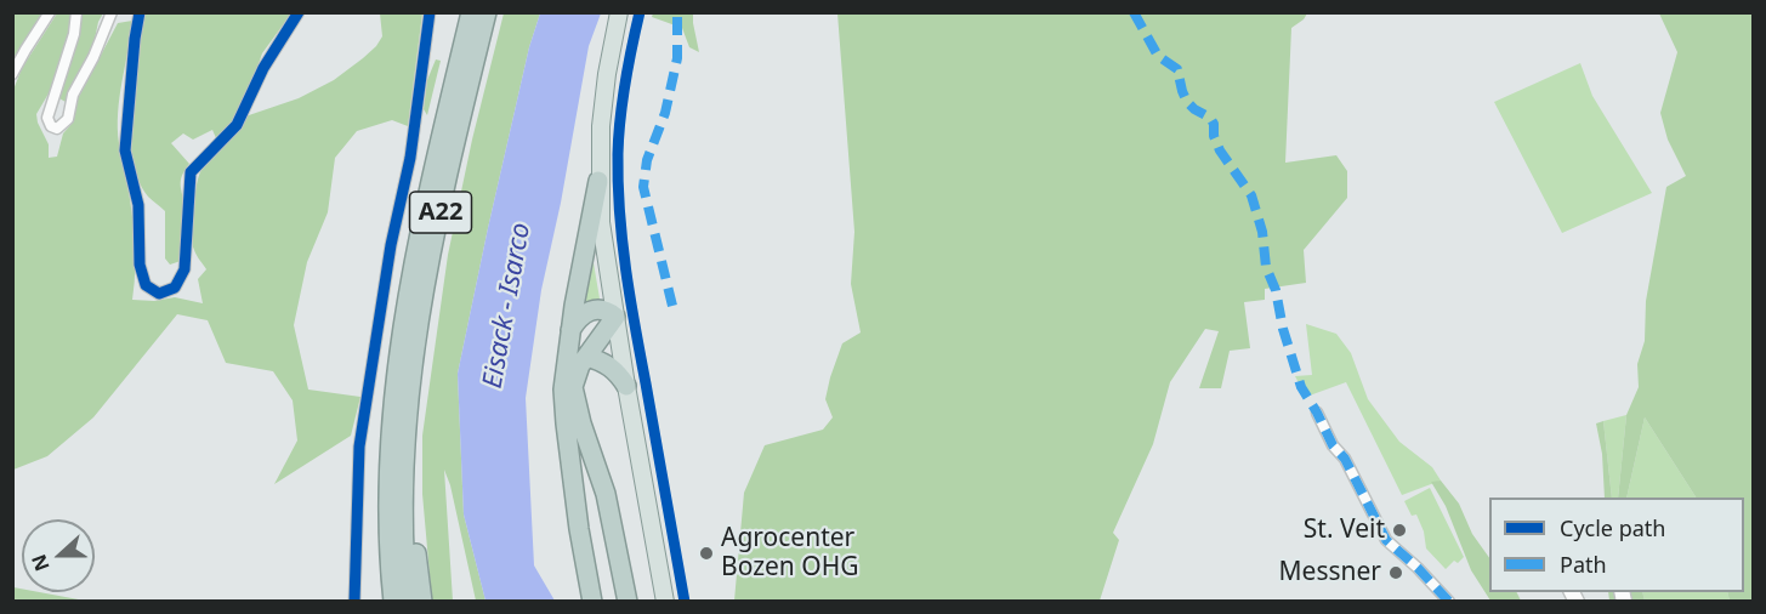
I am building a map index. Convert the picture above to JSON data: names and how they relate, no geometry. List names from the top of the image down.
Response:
{
  "streets": {
    "highway": ["A22"]
  },
  "water": ["Eisack - Isarco"],
  "places": ["St. Veit", "Agrocenter Bozen OHG", "Messner"],
  "legend": ["Cycle path", "Path"],
  "north": "left"
}
